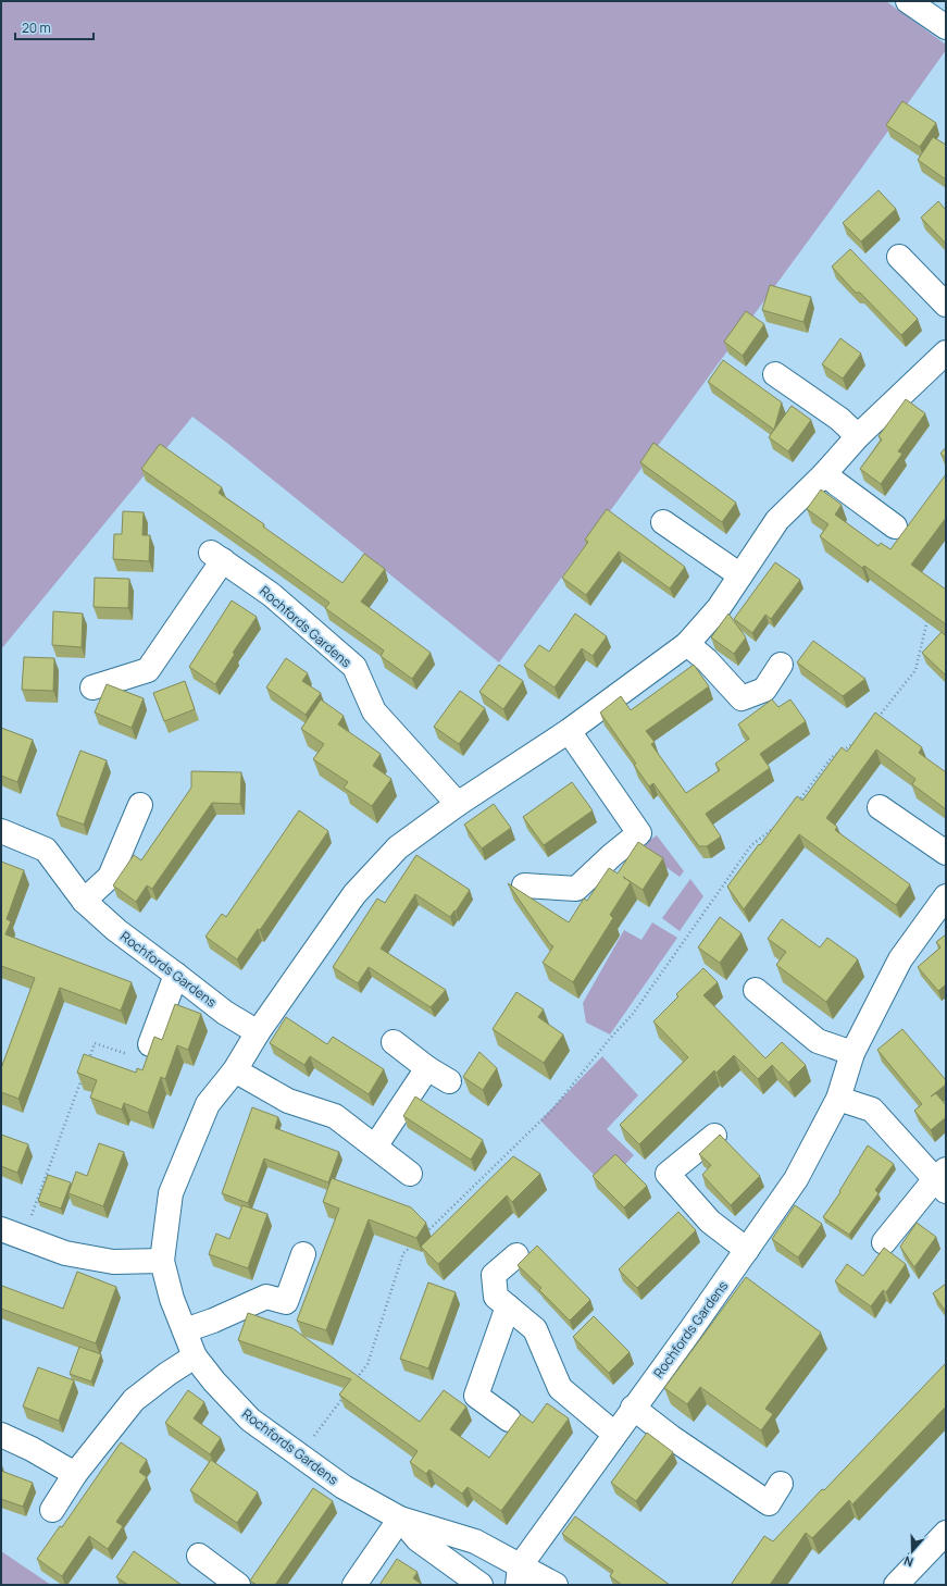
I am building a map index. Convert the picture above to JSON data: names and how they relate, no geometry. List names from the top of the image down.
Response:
{
  "streets": {
    "street": ["Rochfords Gardens"]
  },
  "scale_bar": "20 m",
  "north": "bottom"
}
